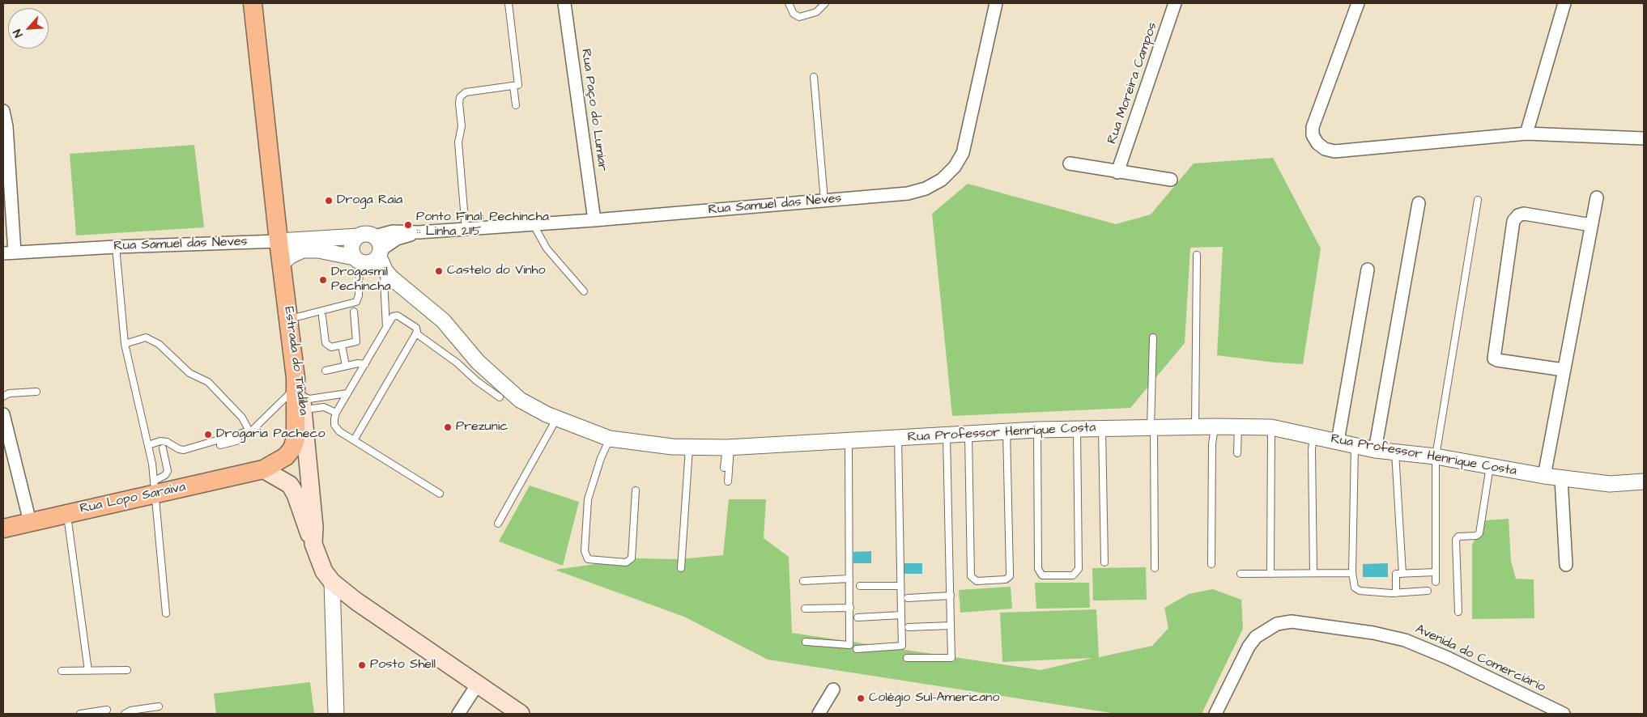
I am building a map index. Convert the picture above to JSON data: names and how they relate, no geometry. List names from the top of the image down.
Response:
{
  "streets": {
    "main road": ["Estrada do Tindiba", "Rua Lopo Saraiva"],
    "street": [
      "Rua Moreira Campos",
      "Rua Paço do Lumiar",
      "Rua Samuel das Neves",
      "Rua Professor Henrique Costa",
      "Avenida do Comerciário"
    ]
  },
  "crossings": [
    ["Rua Paço do Lumiar", "Rua Samuel das Neves"],
    ["Rua Samuel das Neves", "Estrada do Tindiba"],
    ["Rua Samuel das Neves", "Rua Professor Henrique Costa"],
    ["Estrada do Tindiba", "Rua Professor Henrique Costa"],
    ["Estrada do Tindiba", "Rua Lopo Saraiva"]
  ],
  "places": [
    "Droga Raia",
    "Ponto Final: Pechincha :: Linha 2115",
    "Castelo do Vinho",
    "Drogasmil Pechincha",
    "Prezunic",
    "Drogaria Pacheco",
    "Posto Shell",
    "Colégio Sul-Americano"
  ],
  "north": "bottom left"
}
